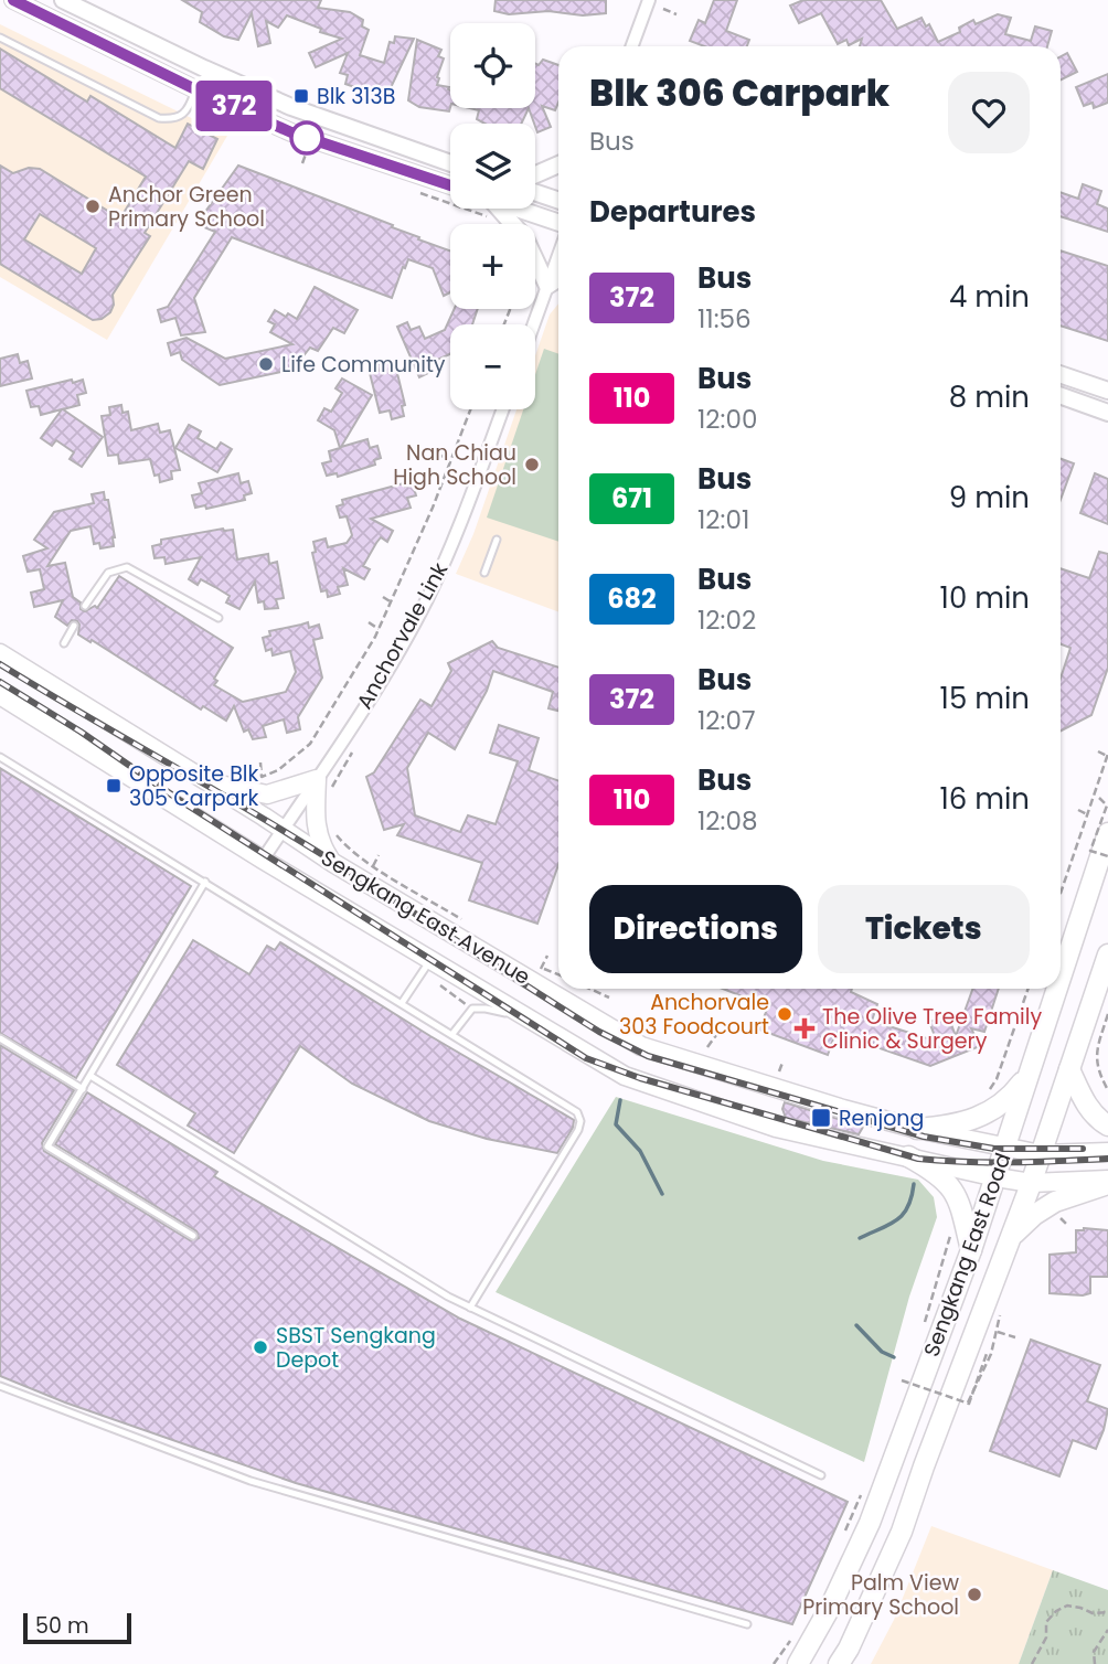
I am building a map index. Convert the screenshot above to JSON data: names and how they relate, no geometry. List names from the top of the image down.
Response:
{
  "streets": {
    "main road": ["Sengkang East Avenue", "Sengkang East Road"],
    "street": ["Anchorvale Link"]
  },
  "crossings": [
    ["Anchorvale Link", "Sengkang East Avenue"],
    ["Sengkang East Avenue", "Sengkang East Road"]
  ],
  "places": {
    "transit": ["Blk 313B", "Opposite Blk 305 Carpark", "Renjong"],
    "other": [
      "Anchor Green Primary School",
      "Life Community",
      "Nan Chiau High School",
      "Anchorvale 303 Foodcourt",
      "SBST Sengkang Depot",
      "Palm View Primary School"
    ],
    "health": ["The Olive Tree Family Clinic & Surgery"]
  },
  "lines": ["bus line 372"],
  "scale_bar": "50 m",
  "page": {
    "on_map": "372",
    "map_buttons": ["+", "−"],
    "heading": [
      ["Blk 306 Carpark", "Bus"],
      "Departures"
    ],
    "list": [
      {
        "mark": "372",
        "name": "Bus",
        "note": "11:56",
        "value": "4 min"
      },
      {
        "mark": "110",
        "name": "Bus",
        "note": "12:00",
        "value": "8 min"
      },
      {
        "mark": "671",
        "name": "Bus",
        "note": "12:01",
        "value": "9 min"
      },
      {
        "mark": "682",
        "name": "Bus",
        "note": "12:02",
        "value": "10 min"
      },
      {
        "mark": "372",
        "name": "Bus",
        "note": "12:07",
        "value": "15 min"
      },
      {
        "mark": "110",
        "name": "Bus",
        "note": "12:08",
        "value": "16 min"
      }
    ],
    "buttons": ["Directions", "Tickets"],
    "scale": "50 m"
  }
}
